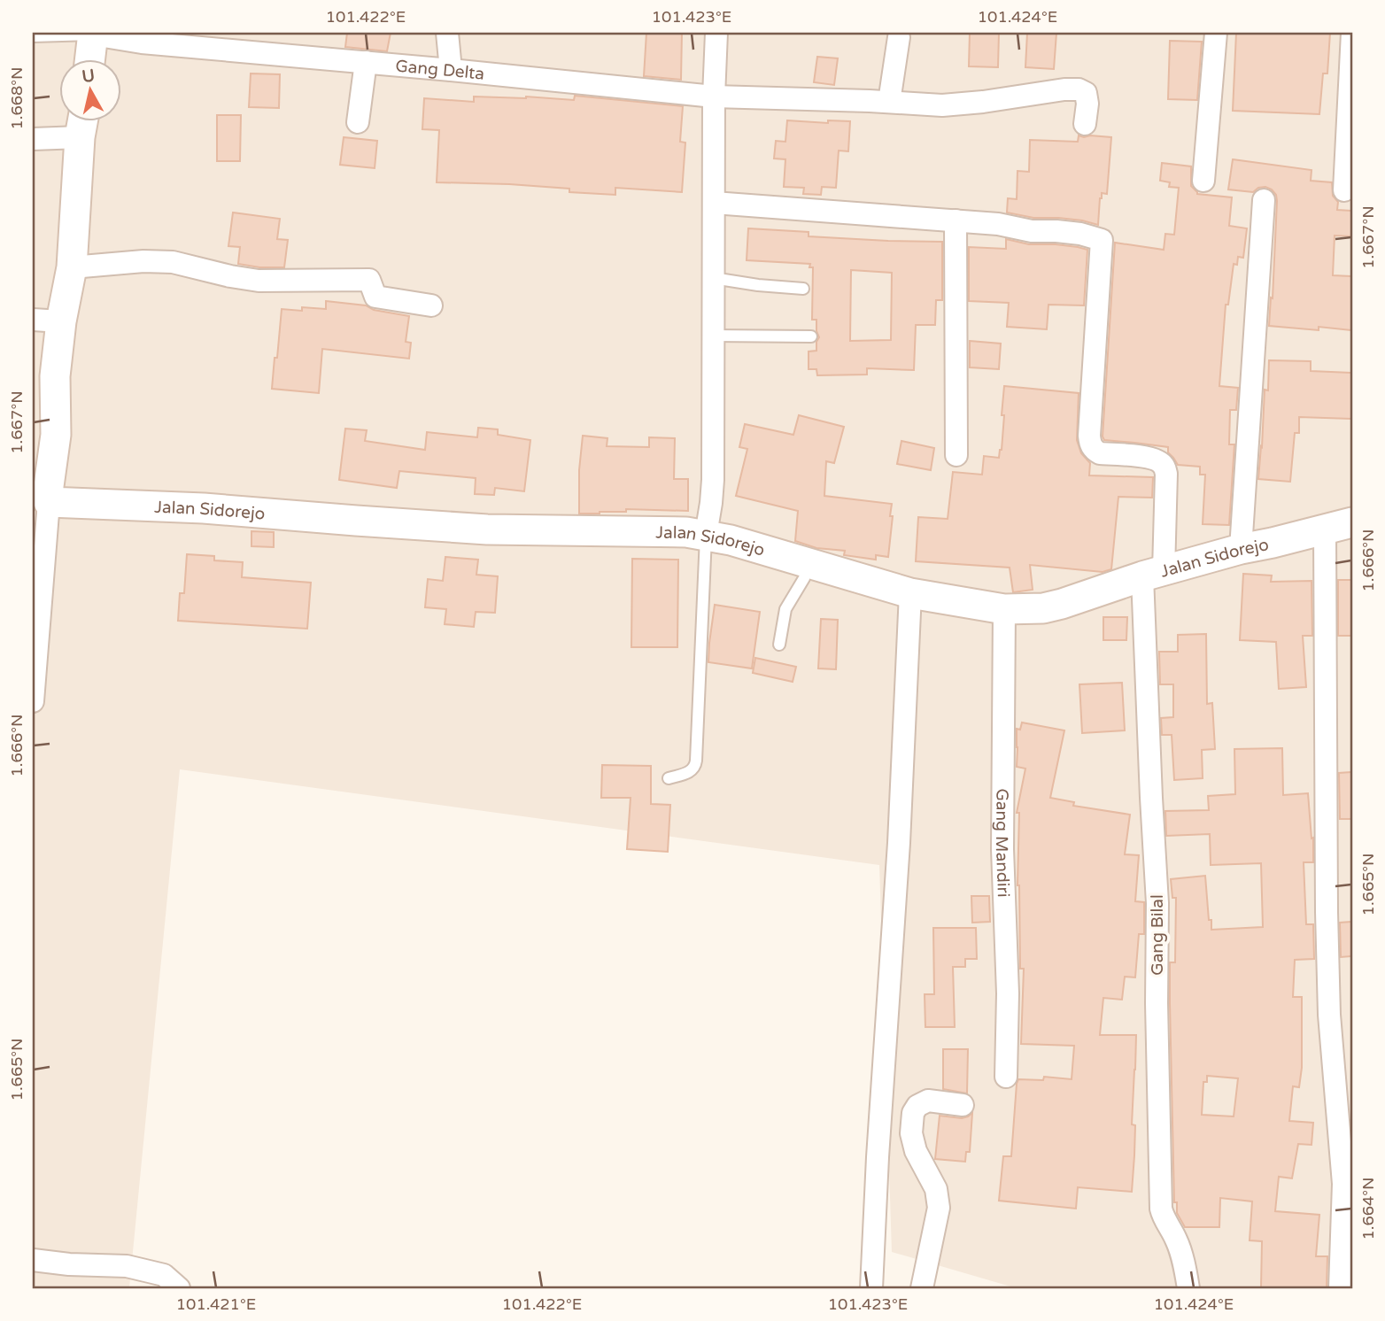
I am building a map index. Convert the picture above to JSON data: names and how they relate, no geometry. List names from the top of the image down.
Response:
{
  "streets": {
    "street": [
      "Gang Delta",
      "Jalan Sidorejo",
      "Gang Mandiri",
      "Gang Bilal"
    ]
  },
  "crossings": [
    ["Jalan Sidorejo", "Gang Mandiri"],
    ["Jalan Sidorejo", "Gang Bilal"]
  ],
  "north": "top",
  "coordinates": [
    "101.422°E",
    "101.423°E",
    "101.424°E",
    "1.668°N",
    "1.667°N",
    "1.666°N",
    "1.665°N",
    "1.664°N",
    "101.421°E"
  ]
}
